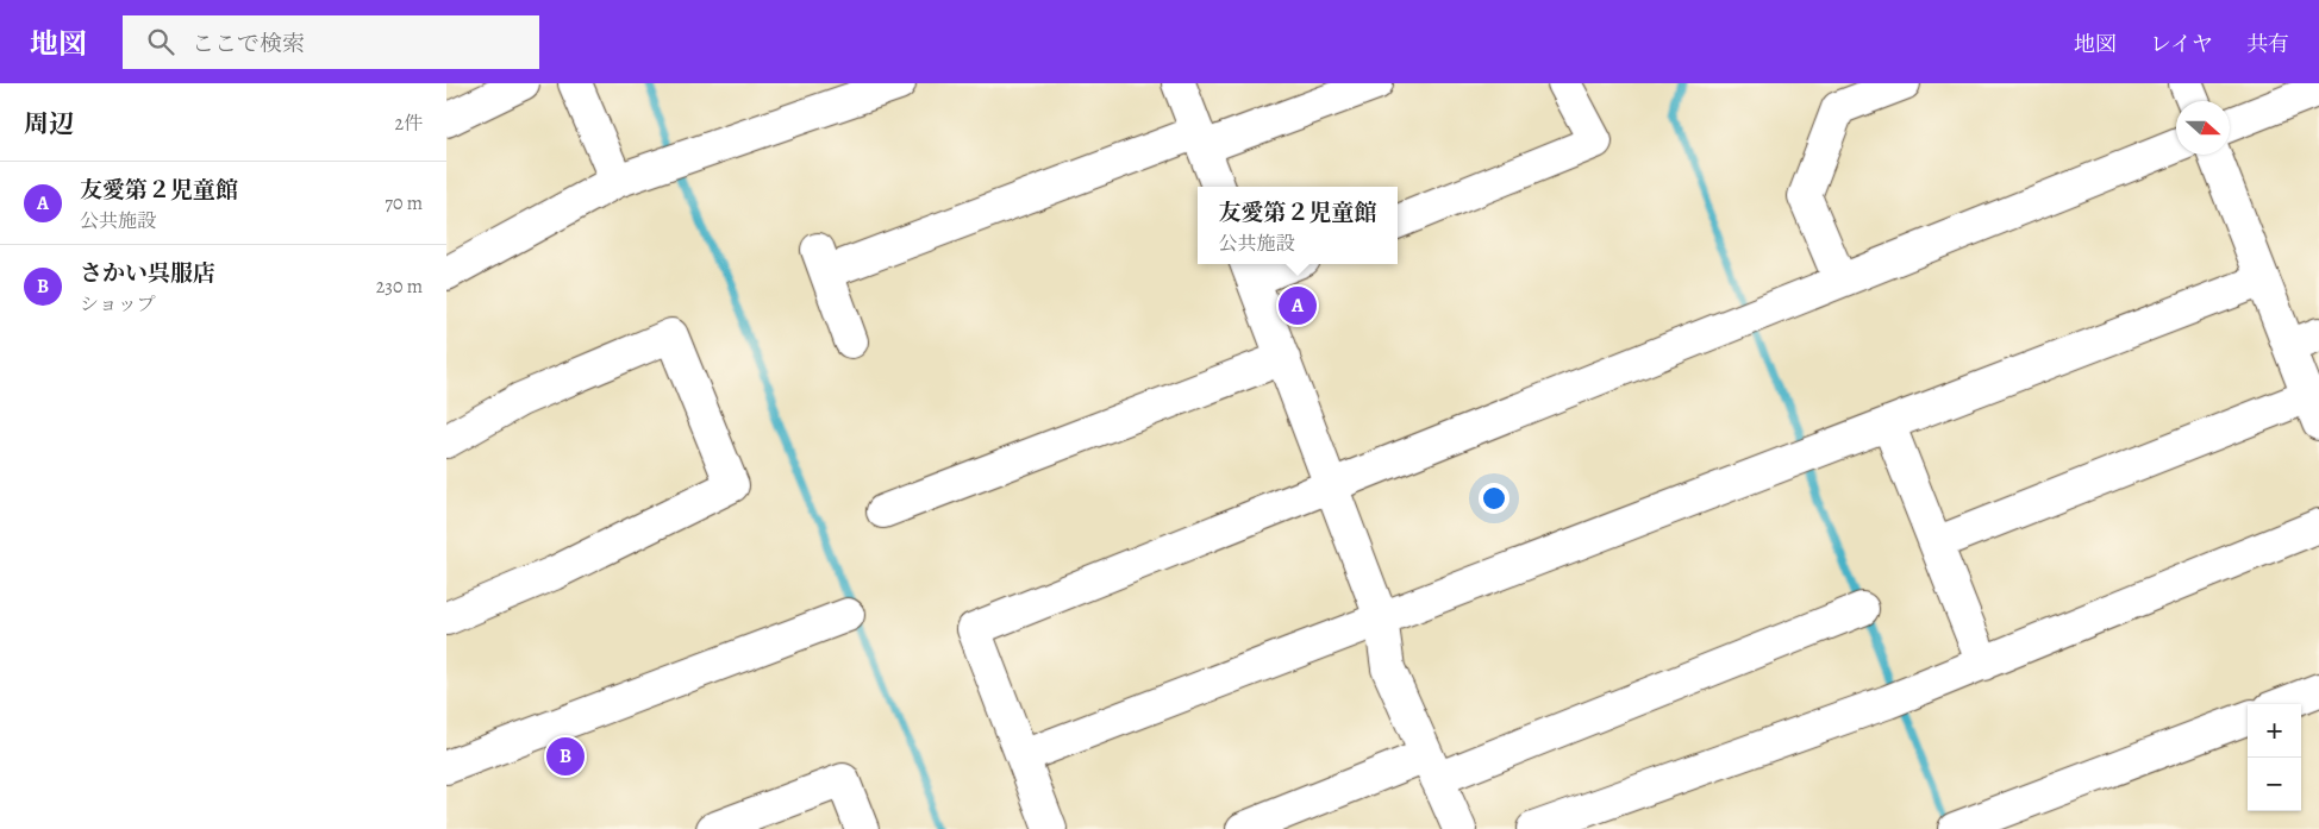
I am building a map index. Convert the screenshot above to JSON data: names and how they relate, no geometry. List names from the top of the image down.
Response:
{
  "north": "right",
  "page": {
    "header": "地図",
    "search": "ここで検索",
    "nav": ["地図", "レイヤ", "共有"],
    "heading": ["周辺", "2件"],
    "list": [
      {
        "mark": "A",
        "name": "友愛第２児童館",
        "note": "公共施設",
        "value": "70 m"
      },
      {
        "mark": "B",
        "name": "さかい呉服店",
        "note": "ショップ",
        "value": "230 m"
      }
    ],
    "popup": ["友愛第２児童館", "公共施設"],
    "pins": ["A", "B"],
    "map_buttons": ["+", "−"]
  }
}
